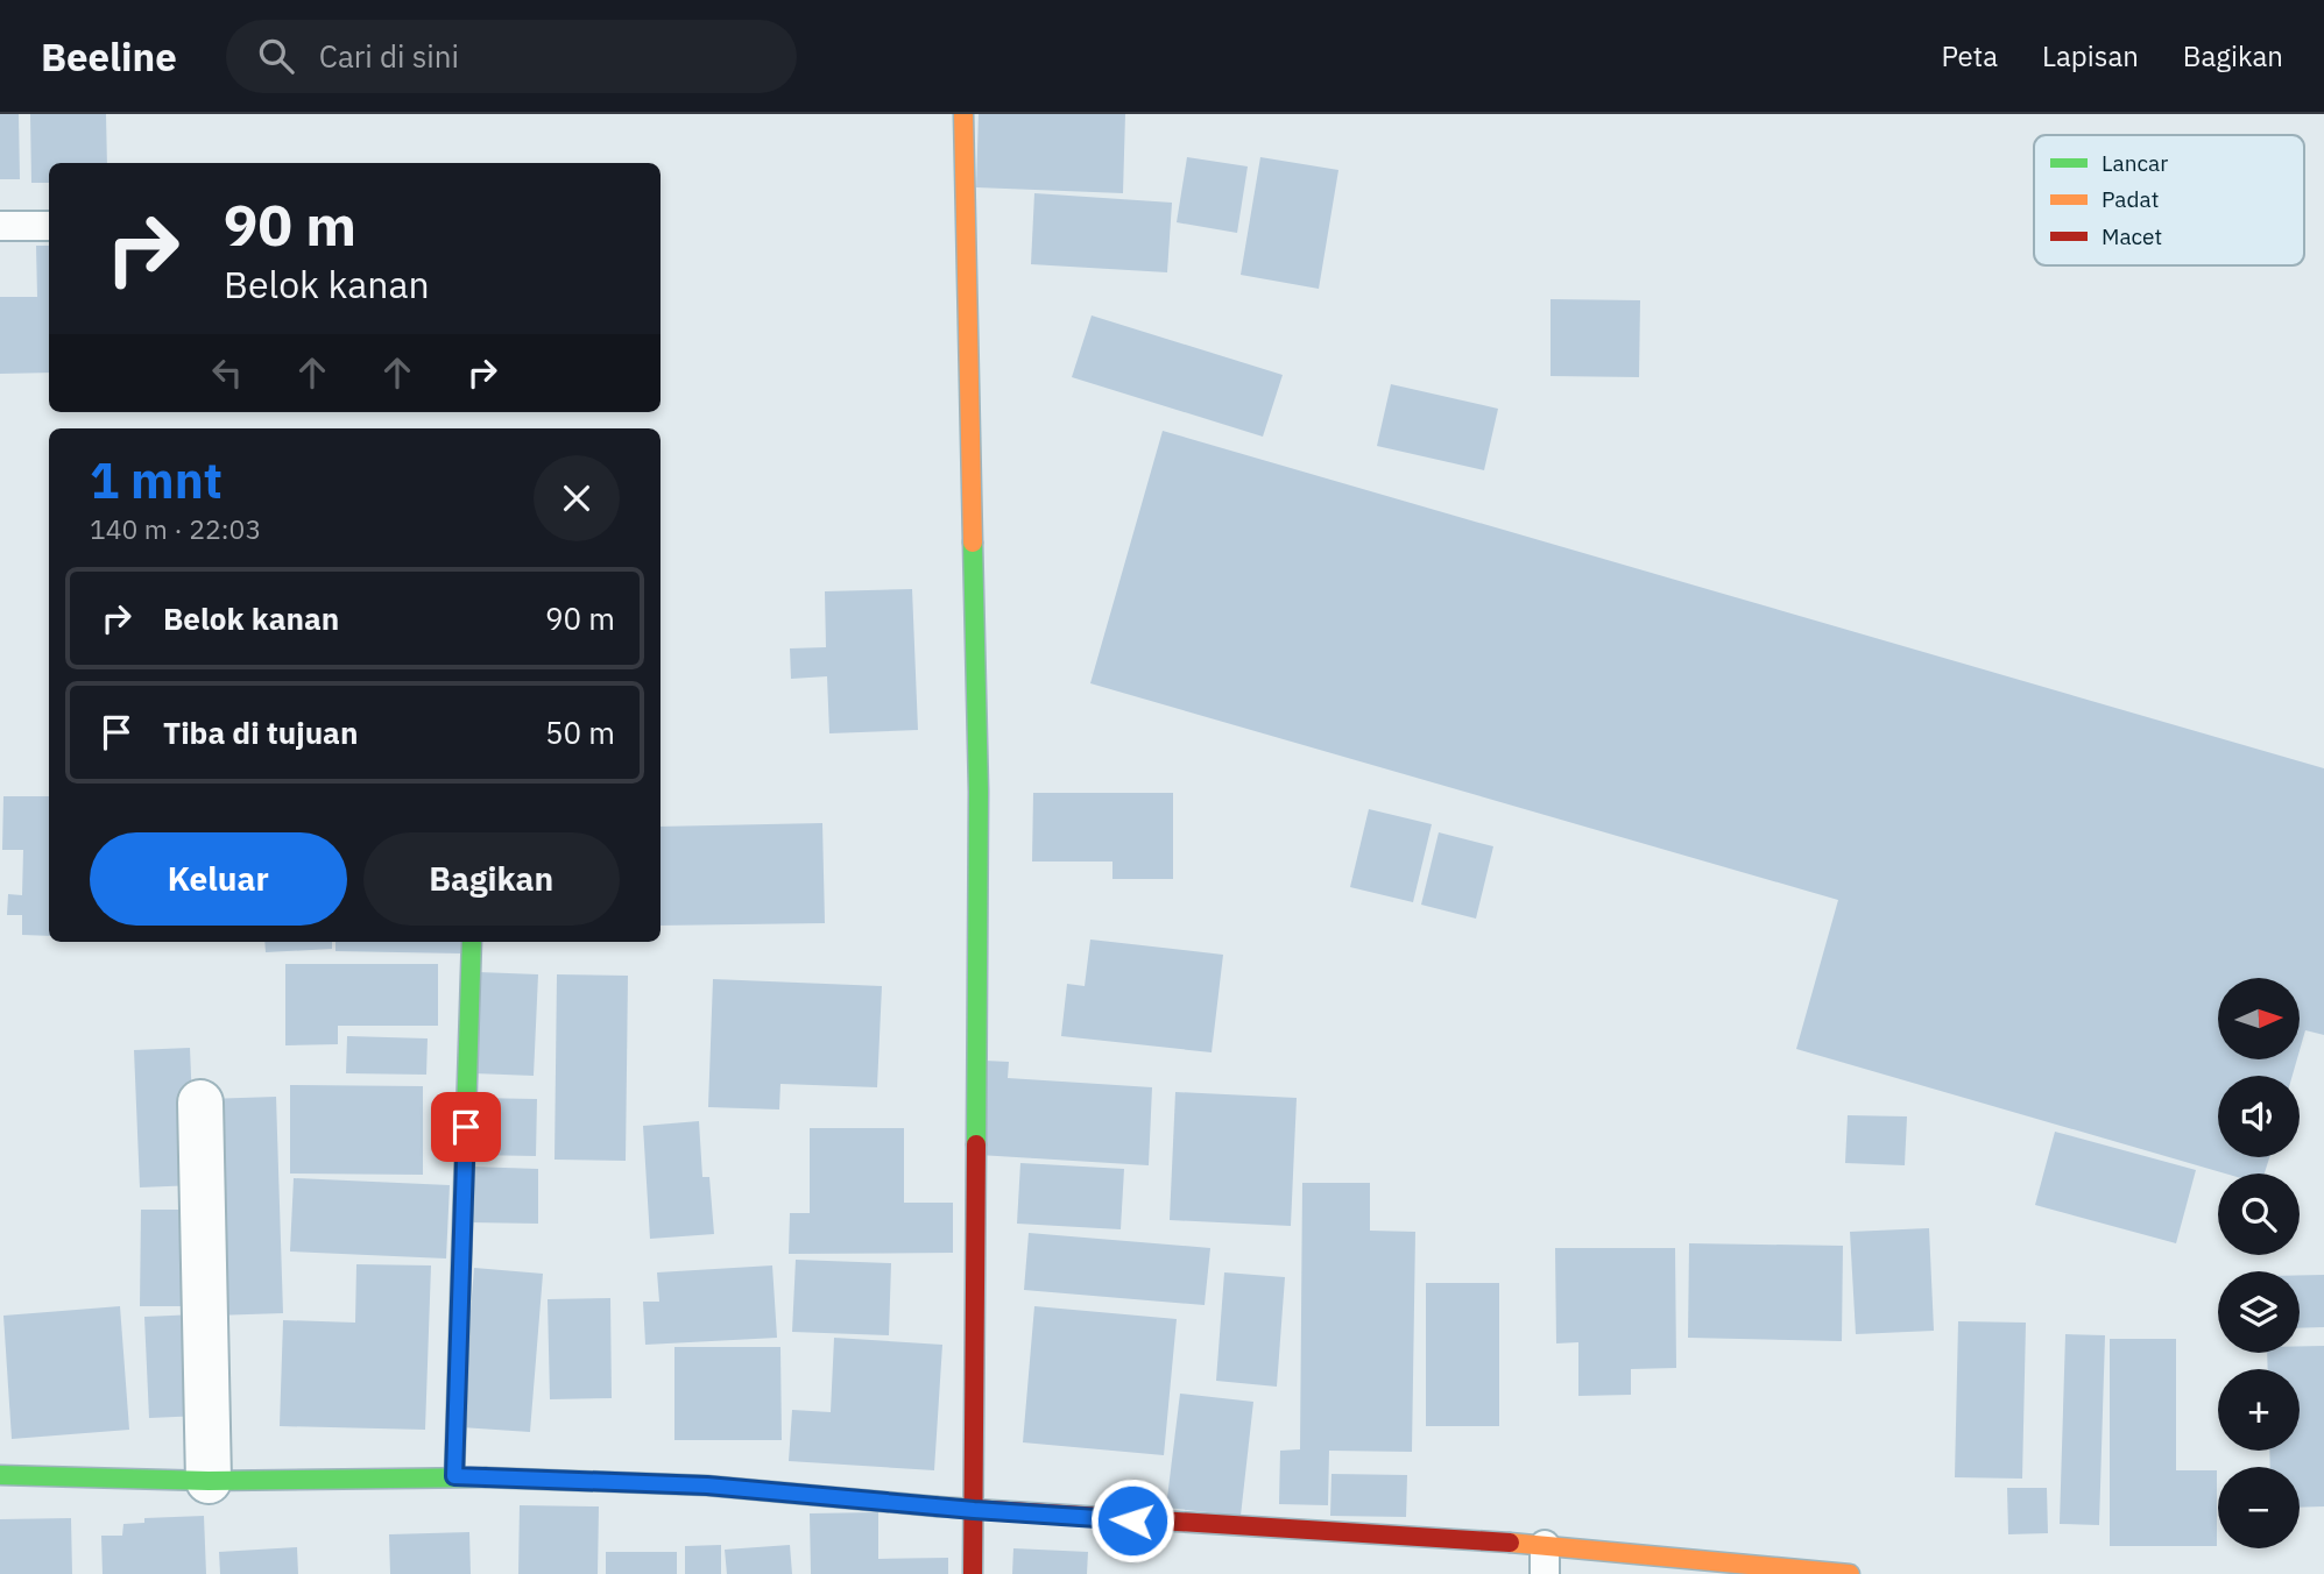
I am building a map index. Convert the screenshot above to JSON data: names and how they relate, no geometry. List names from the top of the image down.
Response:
{
  "legend": ["Lancar", "Padat", "Macet"],
  "north": "right",
  "page": {
    "header": "Beeline",
    "search": "Cari di sini",
    "nav": ["Peta", "Lapisan", "Bagikan"],
    "turn": ["90 m", "Belok kanan"],
    "heading": ["1 mnt", "140 m · 22:03"],
    "list": [
      {
        "name": "Belok kanan",
        "value": "90 m"
      },
      {
        "name": "Tiba di tujuan",
        "value": "50 m"
      }
    ],
    "buttons": ["Keluar", "Bagikan"],
    "map_buttons": ["+", "−"]
  }
}
